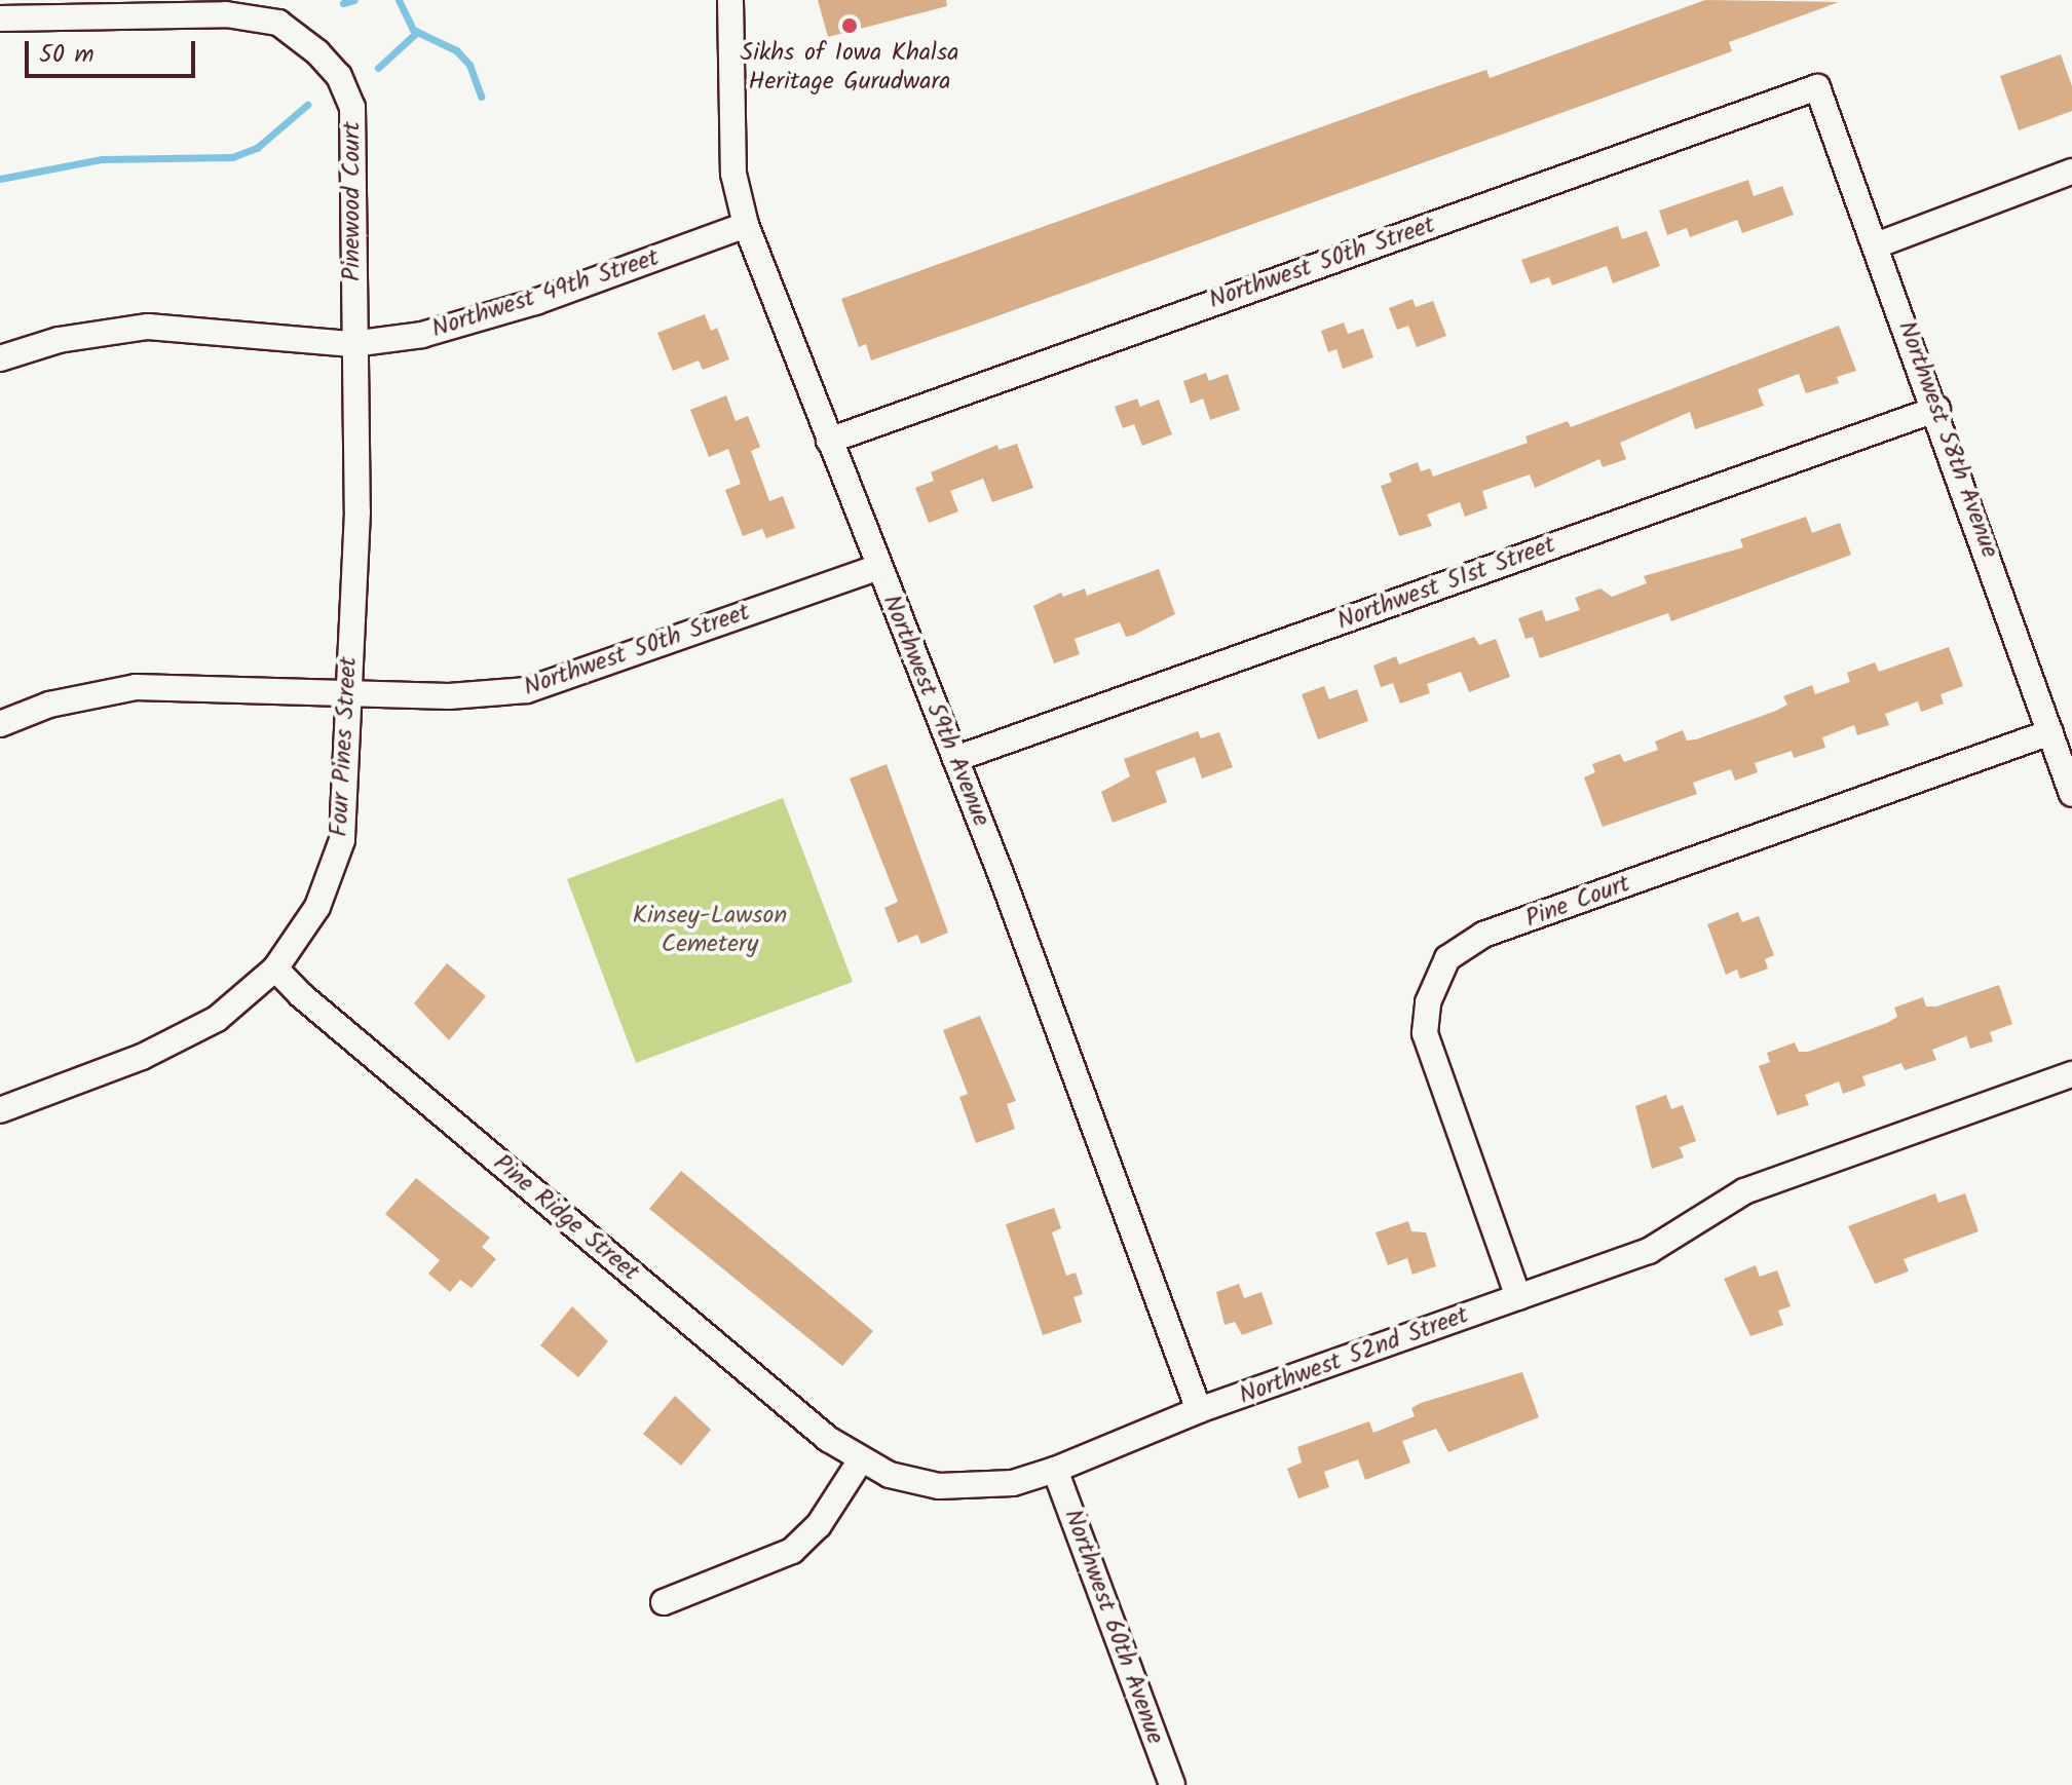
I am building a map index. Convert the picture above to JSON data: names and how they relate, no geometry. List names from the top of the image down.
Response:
{
  "streets": {
    "street": [
      "Pinewood Court",
      "Northwest 50th Street",
      "Northwest 49th Street",
      "Northwest 58th Avenue",
      "Northwest 51st Street",
      "Northwest 59th Avenue",
      "Four Pines Street",
      "Pine Court",
      "Pine Ridge Street",
      "Northwest 52nd Street",
      "Northwest 60th Avenue"
    ]
  },
  "crossings": [
    ["Pinewood Court", "Northwest 49th Street"],
    ["Pinewood Court", "Four Pines Street"],
    ["Northwest 50th Street", "Northwest 58th Avenue"],
    ["Northwest 50th Street", "Northwest 59th Avenue"],
    ["Northwest 50th Street", "Four Pines Street"],
    ["Northwest 49th Street", "Northwest 59th Avenue"],
    ["Northwest 49th Street", "Four Pines Street"],
    ["Northwest 58th Avenue", "Northwest 51st Street"],
    ["Northwest 58th Avenue", "Pine Court"],
    ["Northwest 51st Street", "Northwest 59th Avenue"],
    ["Northwest 59th Avenue", "Northwest 52nd Street"],
    ["Four Pines Street", "Pine Ridge Street"],
    ["Pine Court", "Northwest 52nd Street"],
    ["Pine Ridge Street", "Northwest 52nd Street"],
    ["Northwest 52nd Street", "Northwest 60th Avenue"]
  ],
  "parks": ["Kinsey-Lawson Cemetery"],
  "places": ["Sikhs of Iowa Khalsa Heritage Gurudwara"],
  "scale_bar": "50 m"
}
